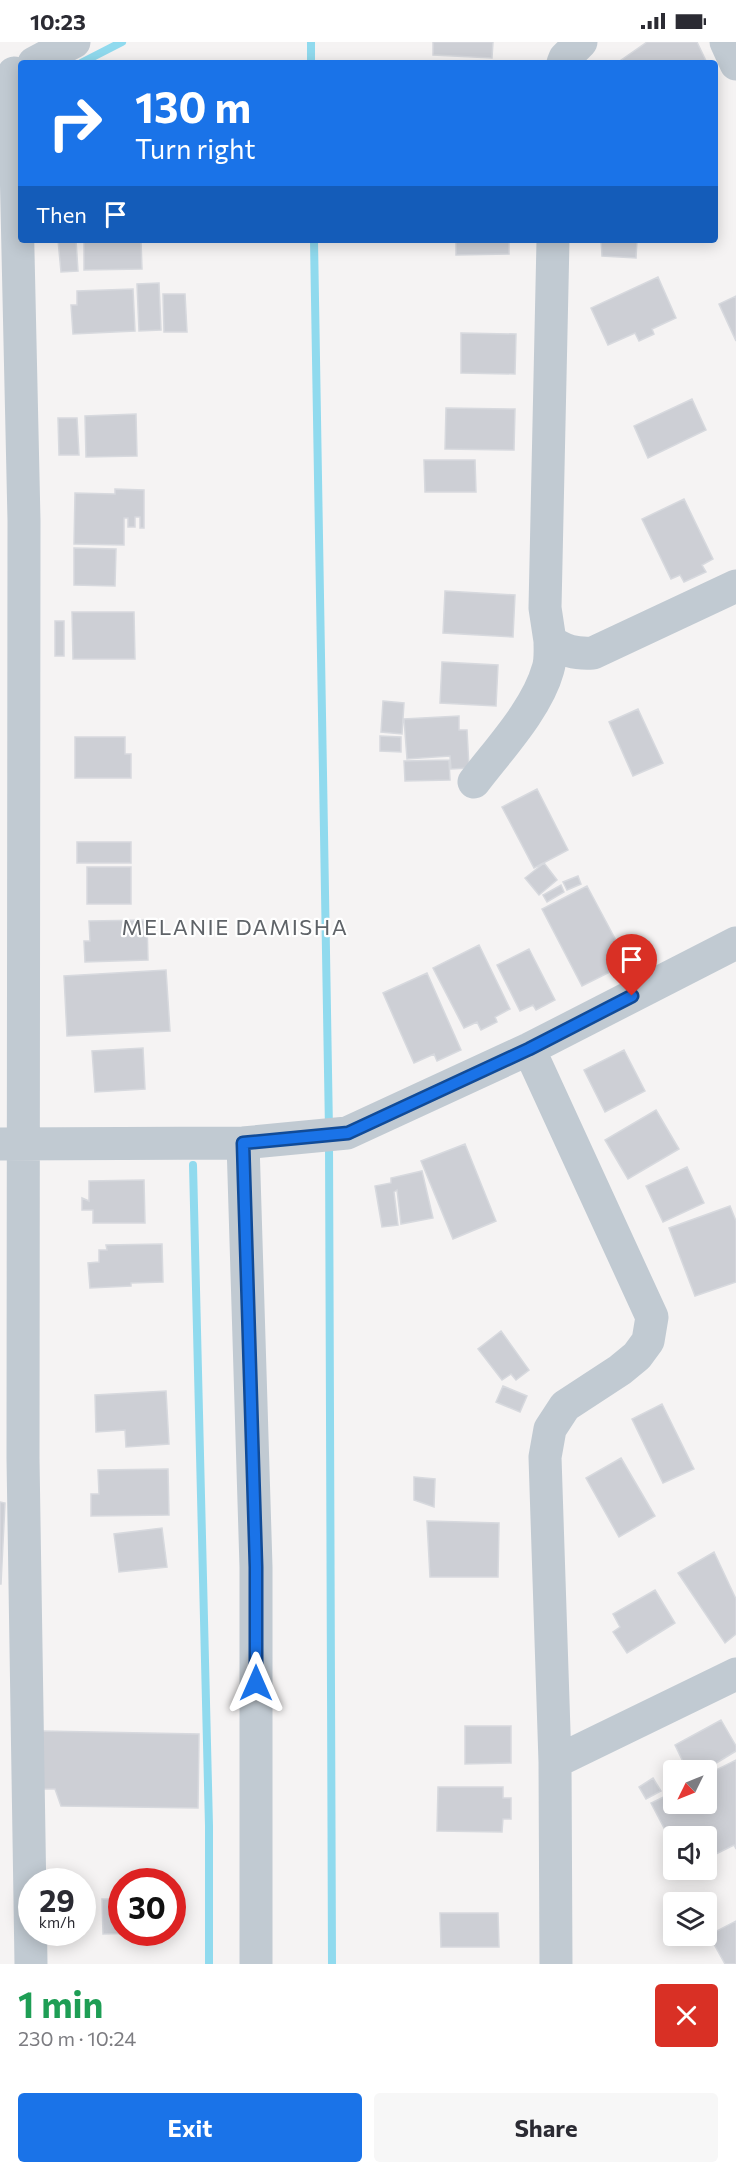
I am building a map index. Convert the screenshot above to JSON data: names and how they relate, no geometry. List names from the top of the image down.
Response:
{
  "districts": ["MELANIE DAMISHA"],
  "north": "bottom left",
  "page": {
    "status": "10:23",
    "turn": ["130 m", "Turn right"],
    "then": "Then",
    "speed": "29 km/h",
    "limit": "30",
    "heading": ["1 min", "230 m · 10:24"],
    "buttons": ["Exit", "Share"]
  }
}
